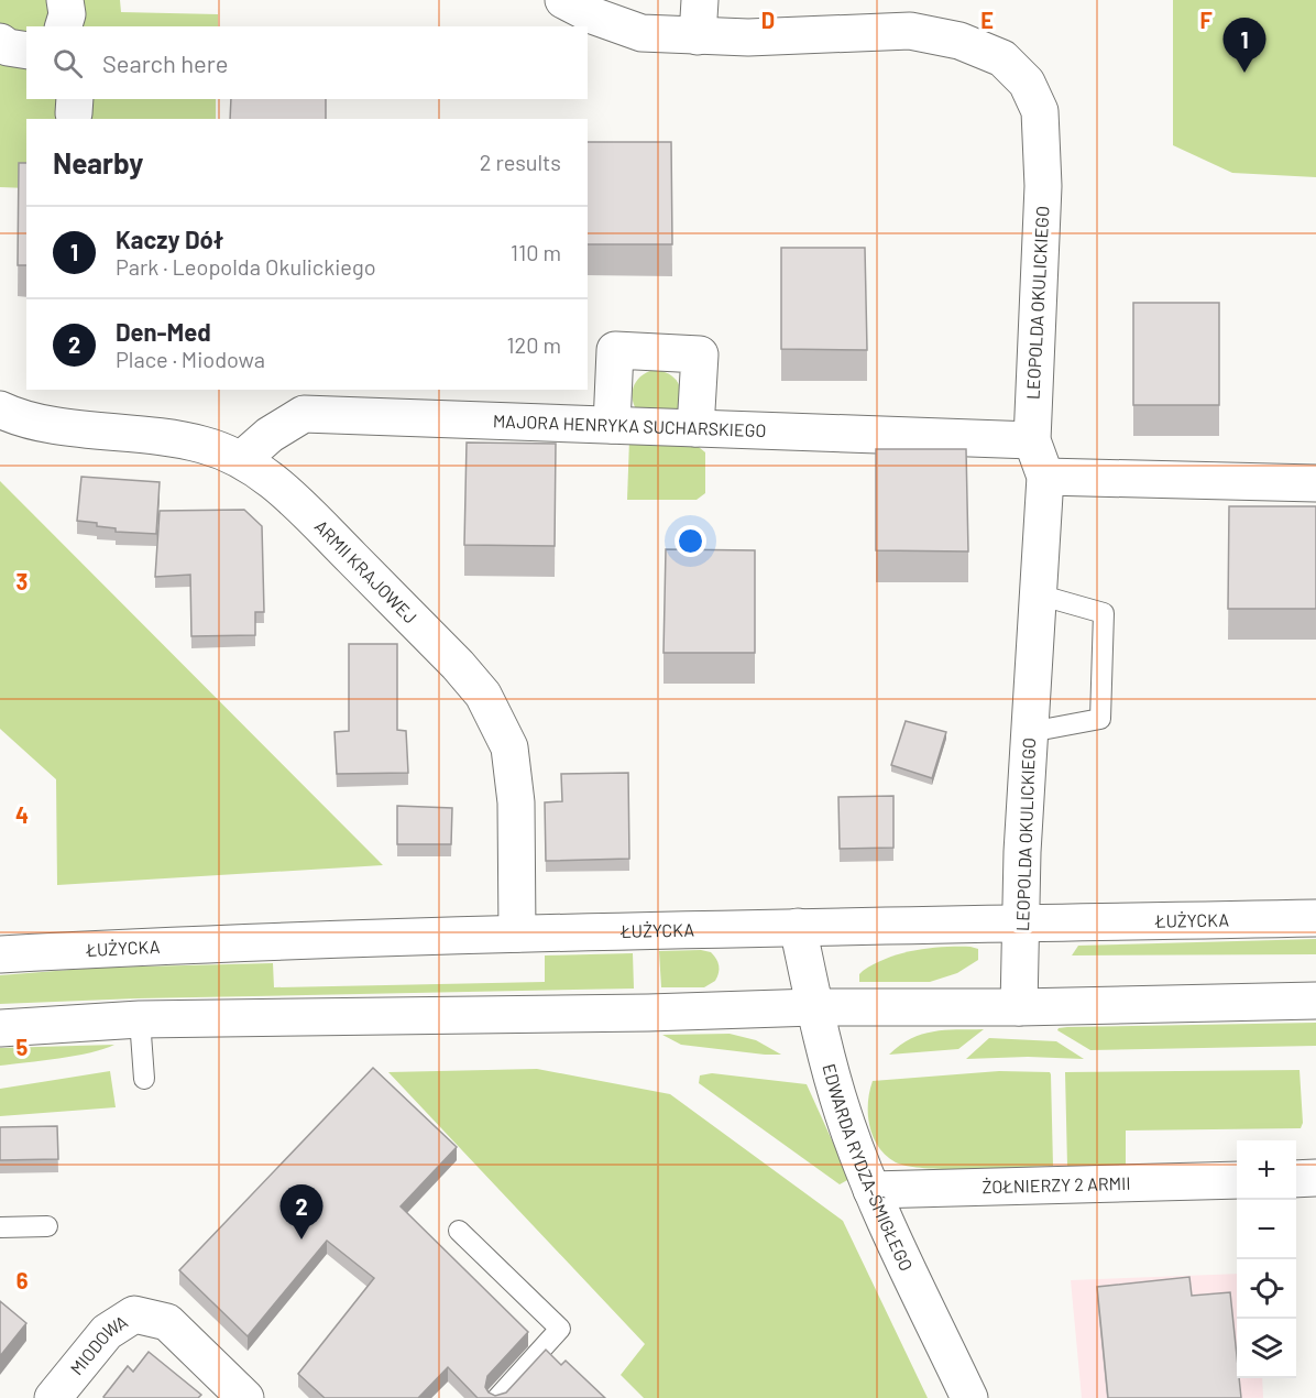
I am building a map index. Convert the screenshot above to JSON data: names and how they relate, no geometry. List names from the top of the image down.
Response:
{
  "streets": {
    "street": [
      "LEOPOLDA OKULICKIEGO",
      "MAJORA HENRYKA SUCHARSKIEGO",
      "ARMII KRAJOWEJ",
      "ŁUŻYCKA",
      "EDWARDA RYDZA-ŚMIGŁEGO",
      "ŻOŁNIERZY 2 ARMII",
      "MIODOWA"
    ]
  },
  "crossings": [
    ["LEOPOLDA OKULICKIEGO", "MAJORA HENRYKA SUCHARSKIEGO"],
    ["LEOPOLDA OKULICKIEGO", "ŁUŻYCKA"],
    ["MAJORA HENRYKA SUCHARSKIEGO", "ARMII KRAJOWEJ"],
    ["ARMII KRAJOWEJ", "ŁUŻYCKA"],
    ["ŁUŻYCKA", "EDWARDA RYDZA-ŚMIGŁEGO"],
    ["EDWARDA RYDZA-ŚMIGŁEGO", "ŻOŁNIERZY 2 ARMII"]
  ],
  "page": {
    "pins": ["1", "2"],
    "search": "Search here",
    "heading": ["Nearby", "2 results"],
    "list": [
      {
        "mark": "1",
        "name": "Kaczy Dół",
        "note": "Park · Leopolda Okulickiego",
        "value": "110 m"
      },
      {
        "mark": "2",
        "name": "Den-Med",
        "note": "Place · Miodowa",
        "value": "120 m"
      }
    ],
    "map_buttons": ["+", "−"]
  },
  "grid": {
    "columns": ["D", "E", "F"],
    "rows": [
      "3",
      "4",
      "5",
      "6"
    ]
  }
}
